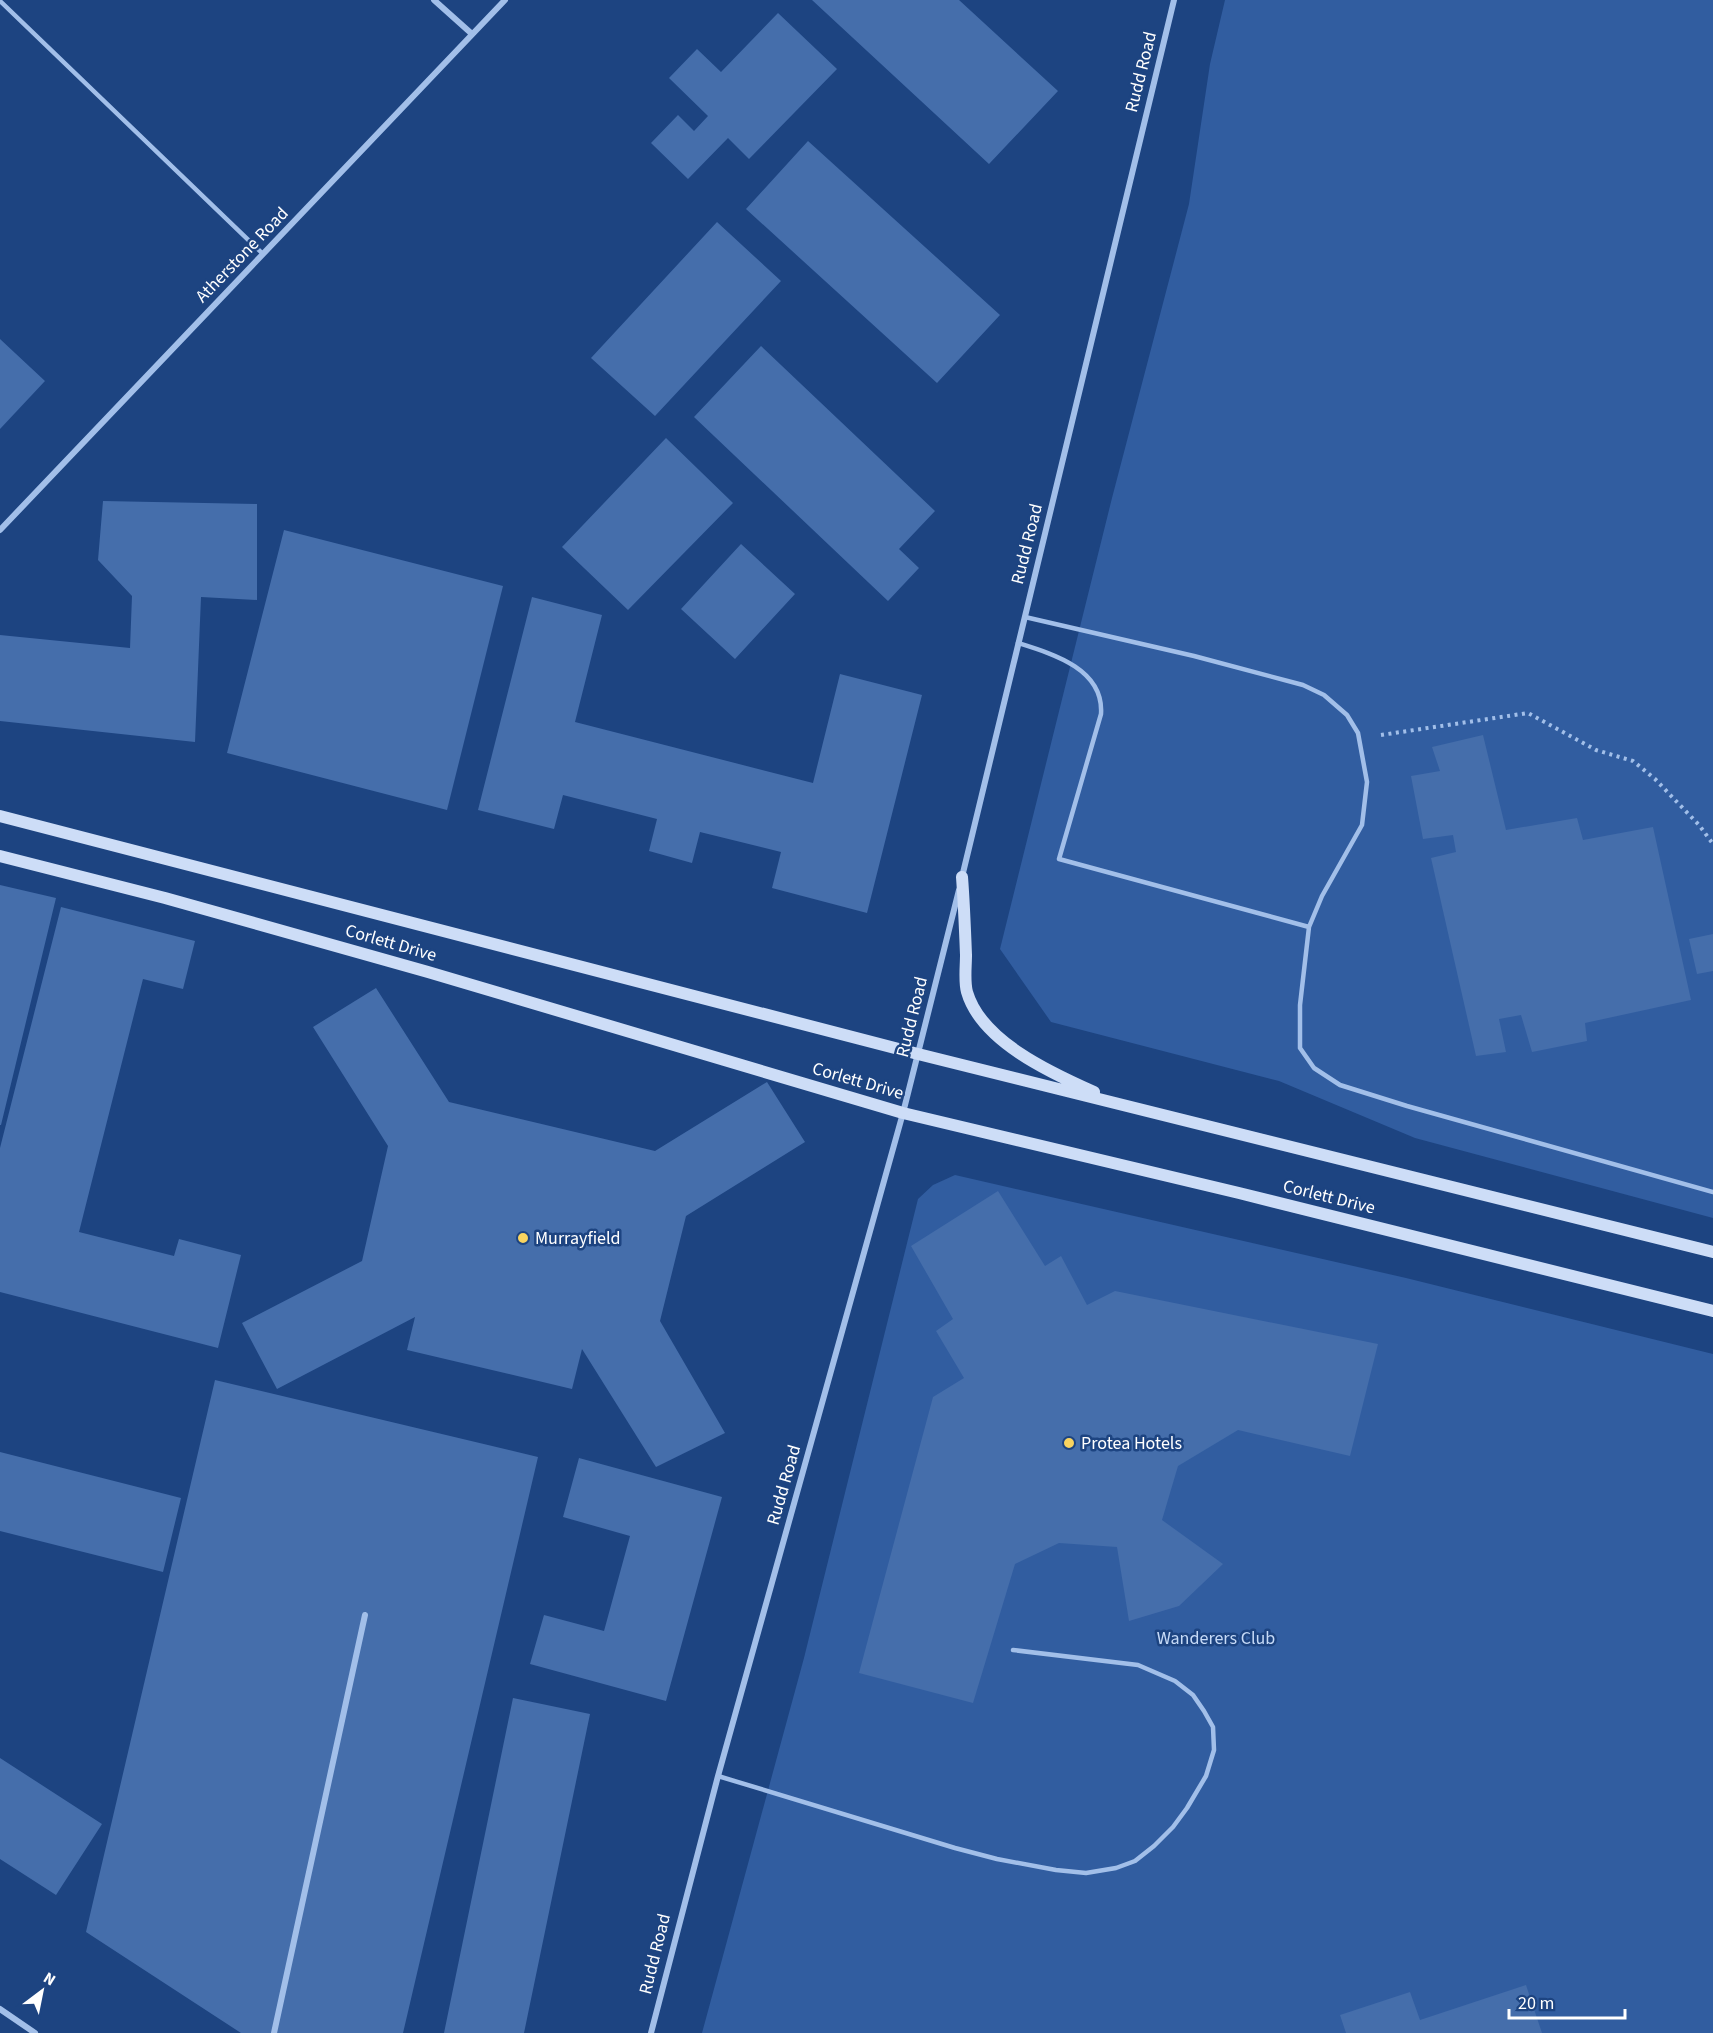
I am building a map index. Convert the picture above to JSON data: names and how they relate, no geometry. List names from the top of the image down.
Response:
{
  "streets": {
    "main road": ["Corlett Drive"],
    "street": ["Rudd Road", "Atherstone Road"]
  },
  "crossings": [
    ["Rudd Road", "Corlett Drive"]
  ],
  "parks": ["Wanderers Club"],
  "places": ["Murrayfield", "Protea Hotels"],
  "scale_bar": "20 m",
  "north": "top right"
}
